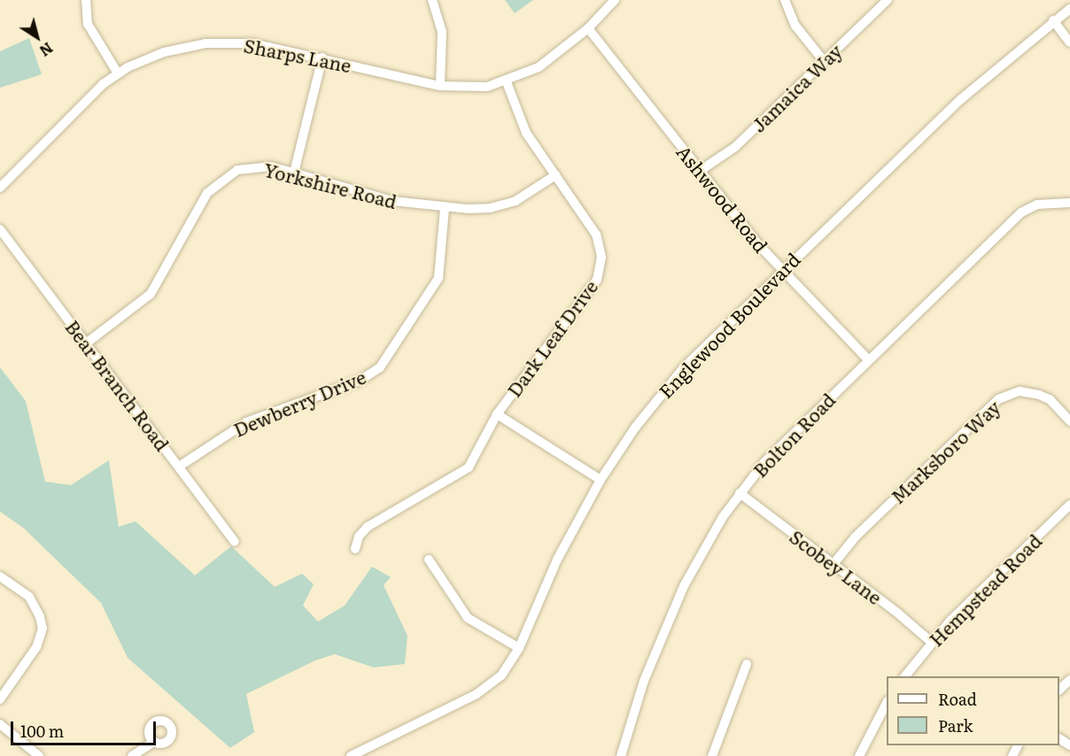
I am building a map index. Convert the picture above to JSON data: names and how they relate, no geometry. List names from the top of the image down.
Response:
{
  "streets": {
    "street": [
      "Sharps Lane",
      "Jamaica Way",
      "Yorkshire Road",
      "Ashwood Road",
      "Englewood Boulevard",
      "Dark Leaf Drive",
      "Bear Branch Road",
      "Dewberry Drive",
      "Bolton Road",
      "Marksboro Way",
      "Scobey Lane",
      "Hempstead Road"
    ]
  },
  "crossings": [
    ["Sharps Lane", "Ashwood Road"],
    ["Sharps Lane", "Dark Leaf Drive"],
    ["Jamaica Way", "Ashwood Road"],
    ["Yorkshire Road", "Dark Leaf Drive"],
    ["Yorkshire Road", "Bear Branch Road"],
    ["Yorkshire Road", "Dewberry Drive"],
    ["Ashwood Road", "Englewood Boulevard"],
    ["Ashwood Road", "Bolton Road"],
    ["Bear Branch Road", "Dewberry Drive"],
    ["Bolton Road", "Scobey Lane"],
    ["Marksboro Way", "Scobey Lane"],
    ["Scobey Lane", "Hempstead Road"]
  ],
  "legend": ["Road", "Park"],
  "scale_bar": "100 m",
  "north": "bottom right"
}
